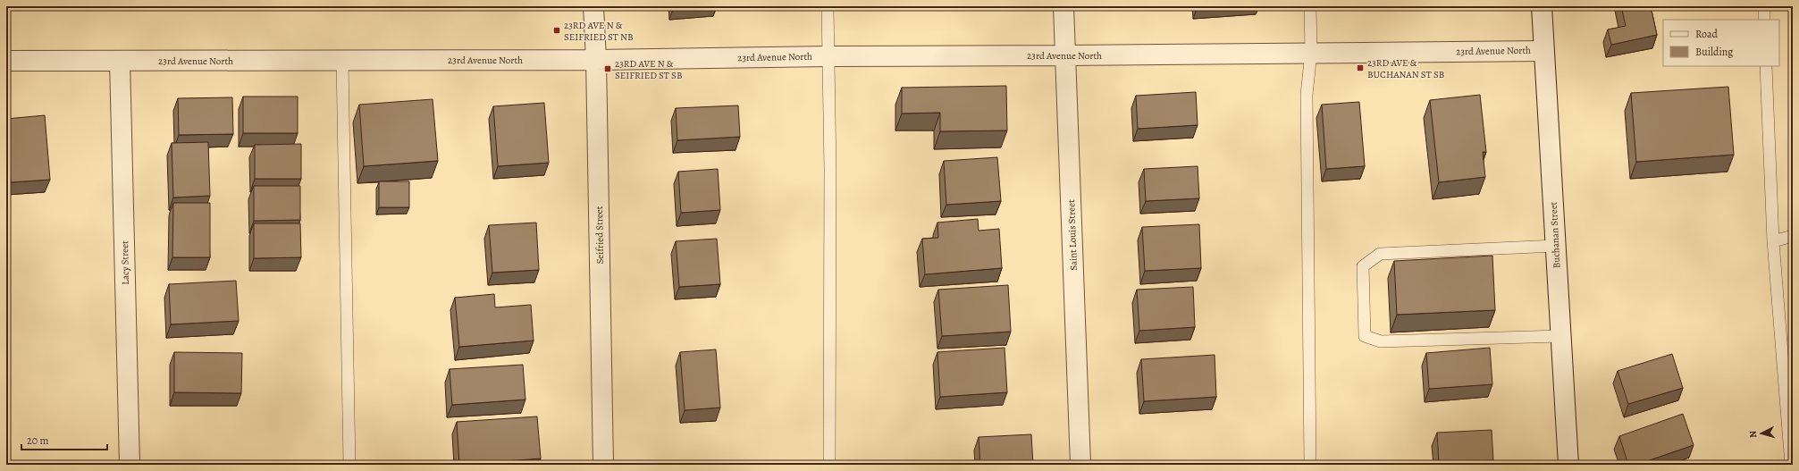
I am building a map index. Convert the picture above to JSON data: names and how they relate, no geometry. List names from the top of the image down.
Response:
{
  "streets": {
    "street": [
      "23rd Avenue North",
      "Seifried Street",
      "Saint Louis Street",
      "Buchanan Street",
      "Lacy Street"
    ]
  },
  "crossings": [
    ["23rd Avenue North", "Seifried Street"],
    ["23rd Avenue North", "Saint Louis Street"],
    ["23rd Avenue North", "Buchanan Street"],
    ["23rd Avenue North", "Lacy Street"]
  ],
  "places": {
    "transit": ["23RD AVE N & SEIFRIED ST NB", "23RD AVE & BUCHANAN ST SB", "23RD AVE N & SEIFRIED ST SB"]
  },
  "legend": ["Road", "Building"],
  "scale_bar": "20 m",
  "north": "left"
}
